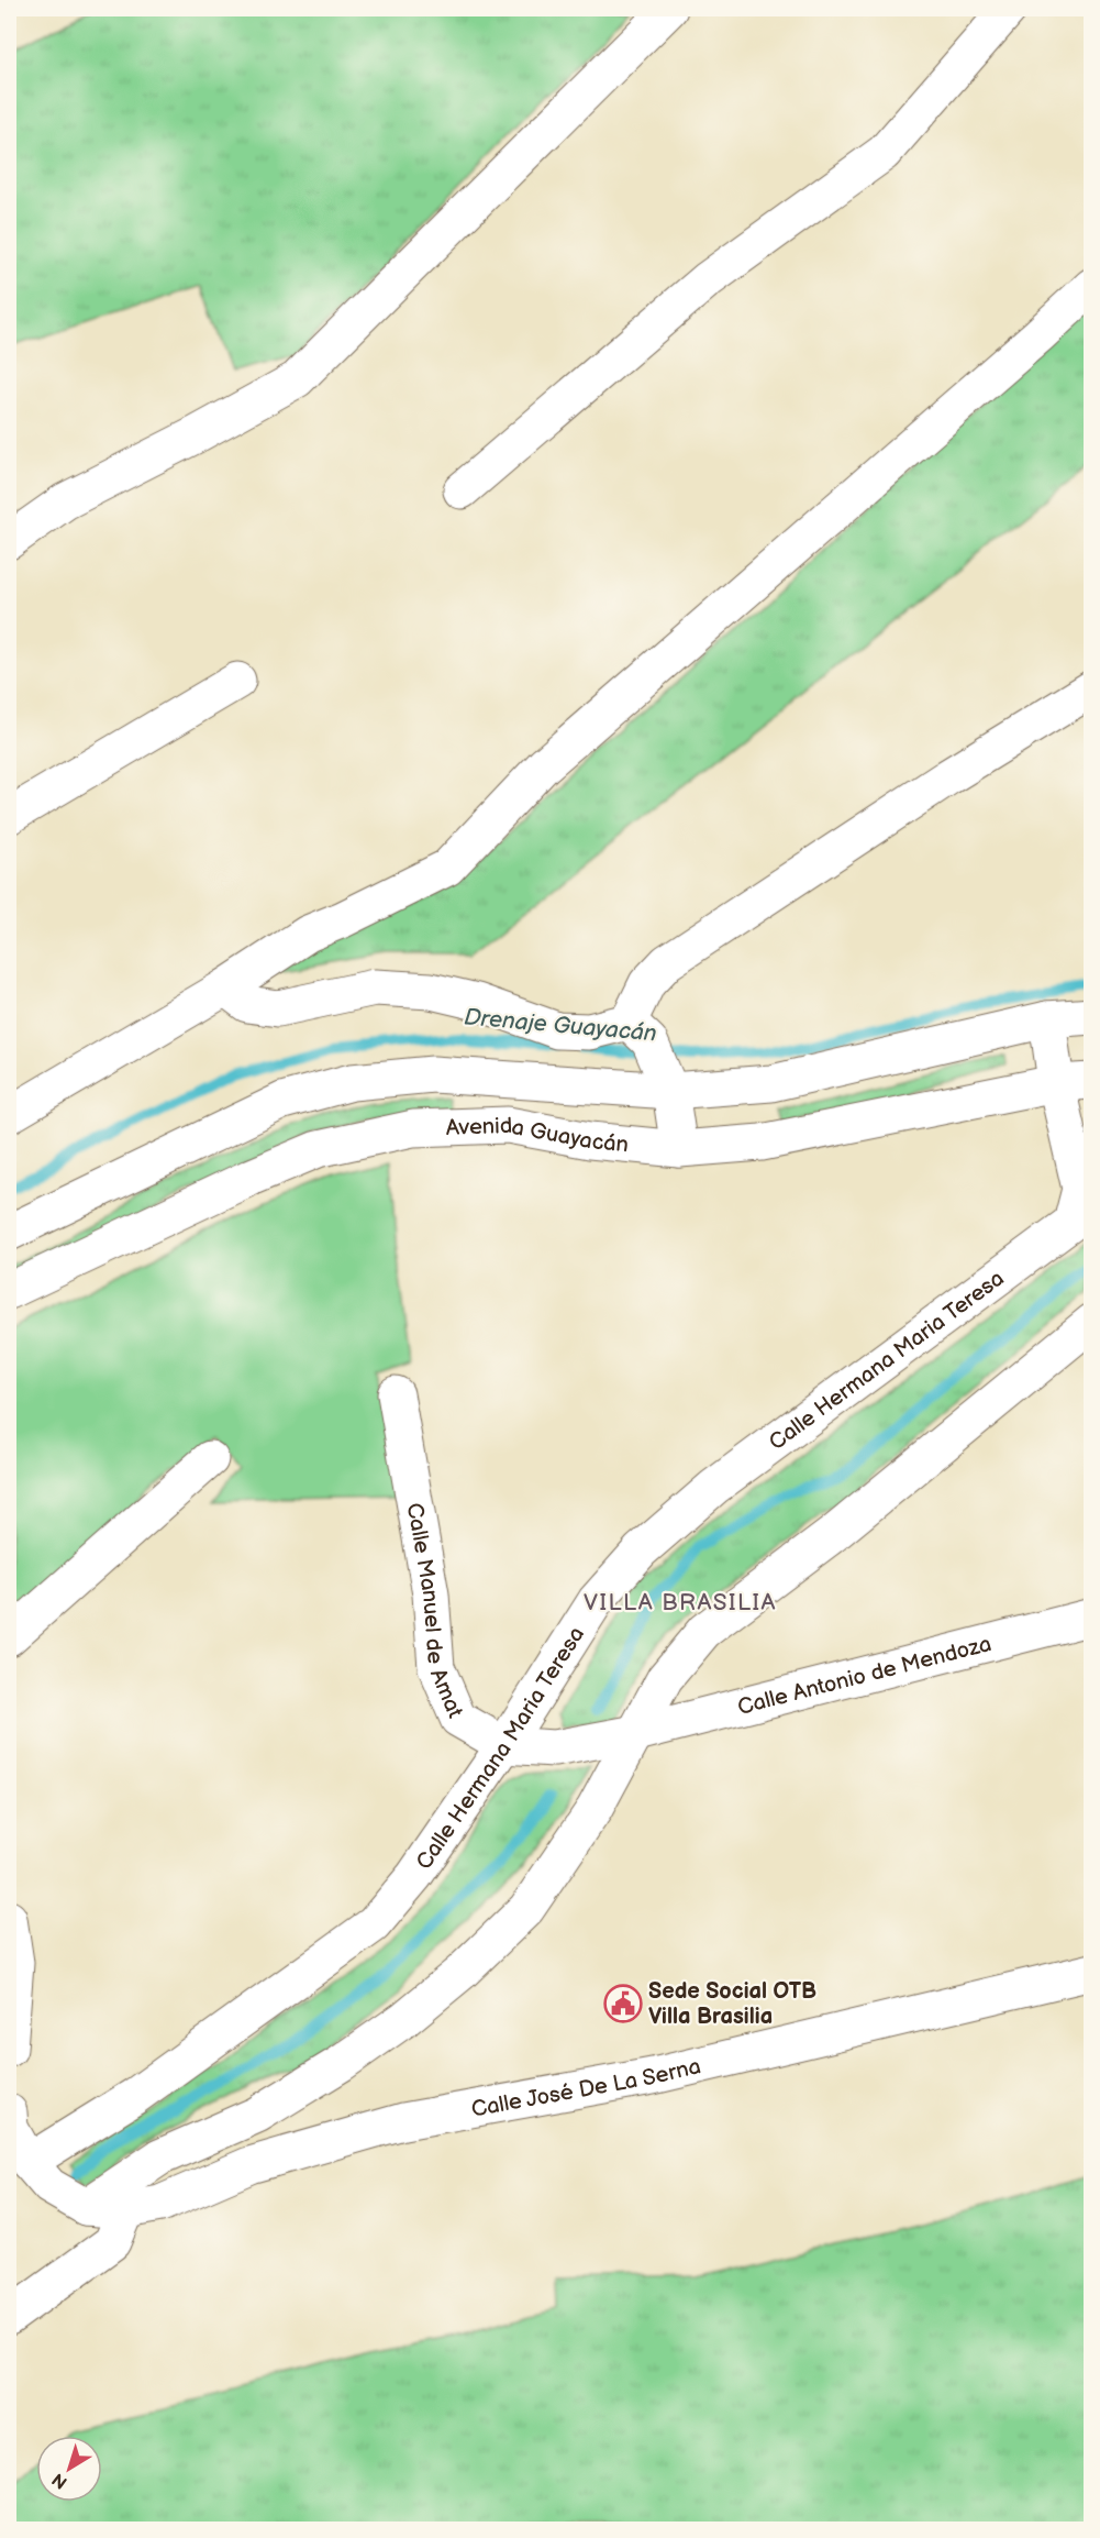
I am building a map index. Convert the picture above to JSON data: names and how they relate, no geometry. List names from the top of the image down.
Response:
{
  "streets": {
    "street": [
      "Avenida Guayacán",
      "Calle Hermana Maria Teresa",
      "Calle Manuel de Amat",
      "Calle Antonio de Mendoza",
      "Calle José De La Serna"
    ]
  },
  "crossings": [
    ["Avenida Guayacán", "Calle Hermana Maria Teresa"],
    ["Calle Hermana Maria Teresa", "Calle Manuel de Amat"],
    ["Calle Manuel de Amat", "Calle Antonio de Mendoza"]
  ],
  "districts": ["VILLA BRASILIA"],
  "water": ["Drenaje Guayacán"],
  "places": {
    "public building": ["Sede Social OTB Villa Brasilia"]
  },
  "north": "bottom left"
}
